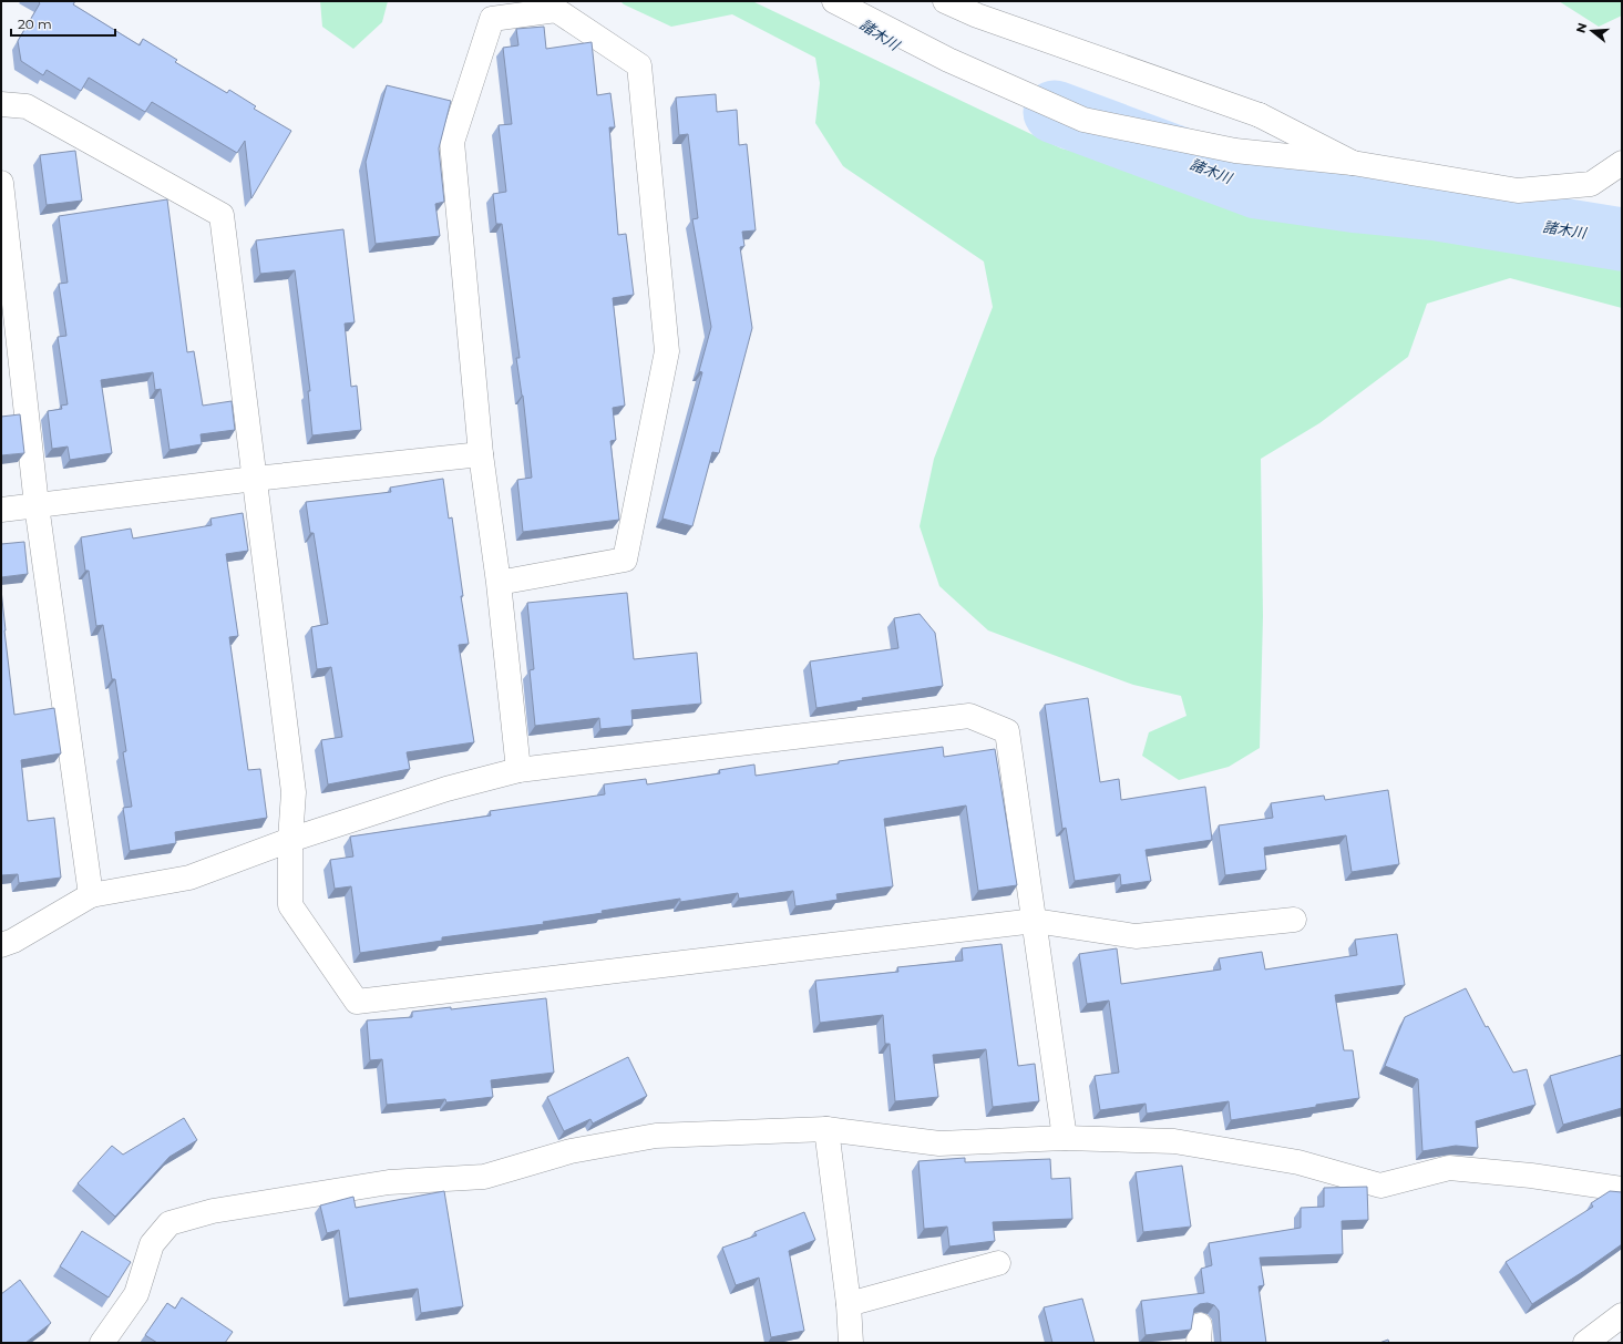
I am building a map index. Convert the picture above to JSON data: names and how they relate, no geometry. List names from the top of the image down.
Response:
{
  "water": ["諸木川"],
  "scale_bar": "20 m",
  "north": "left"
}
